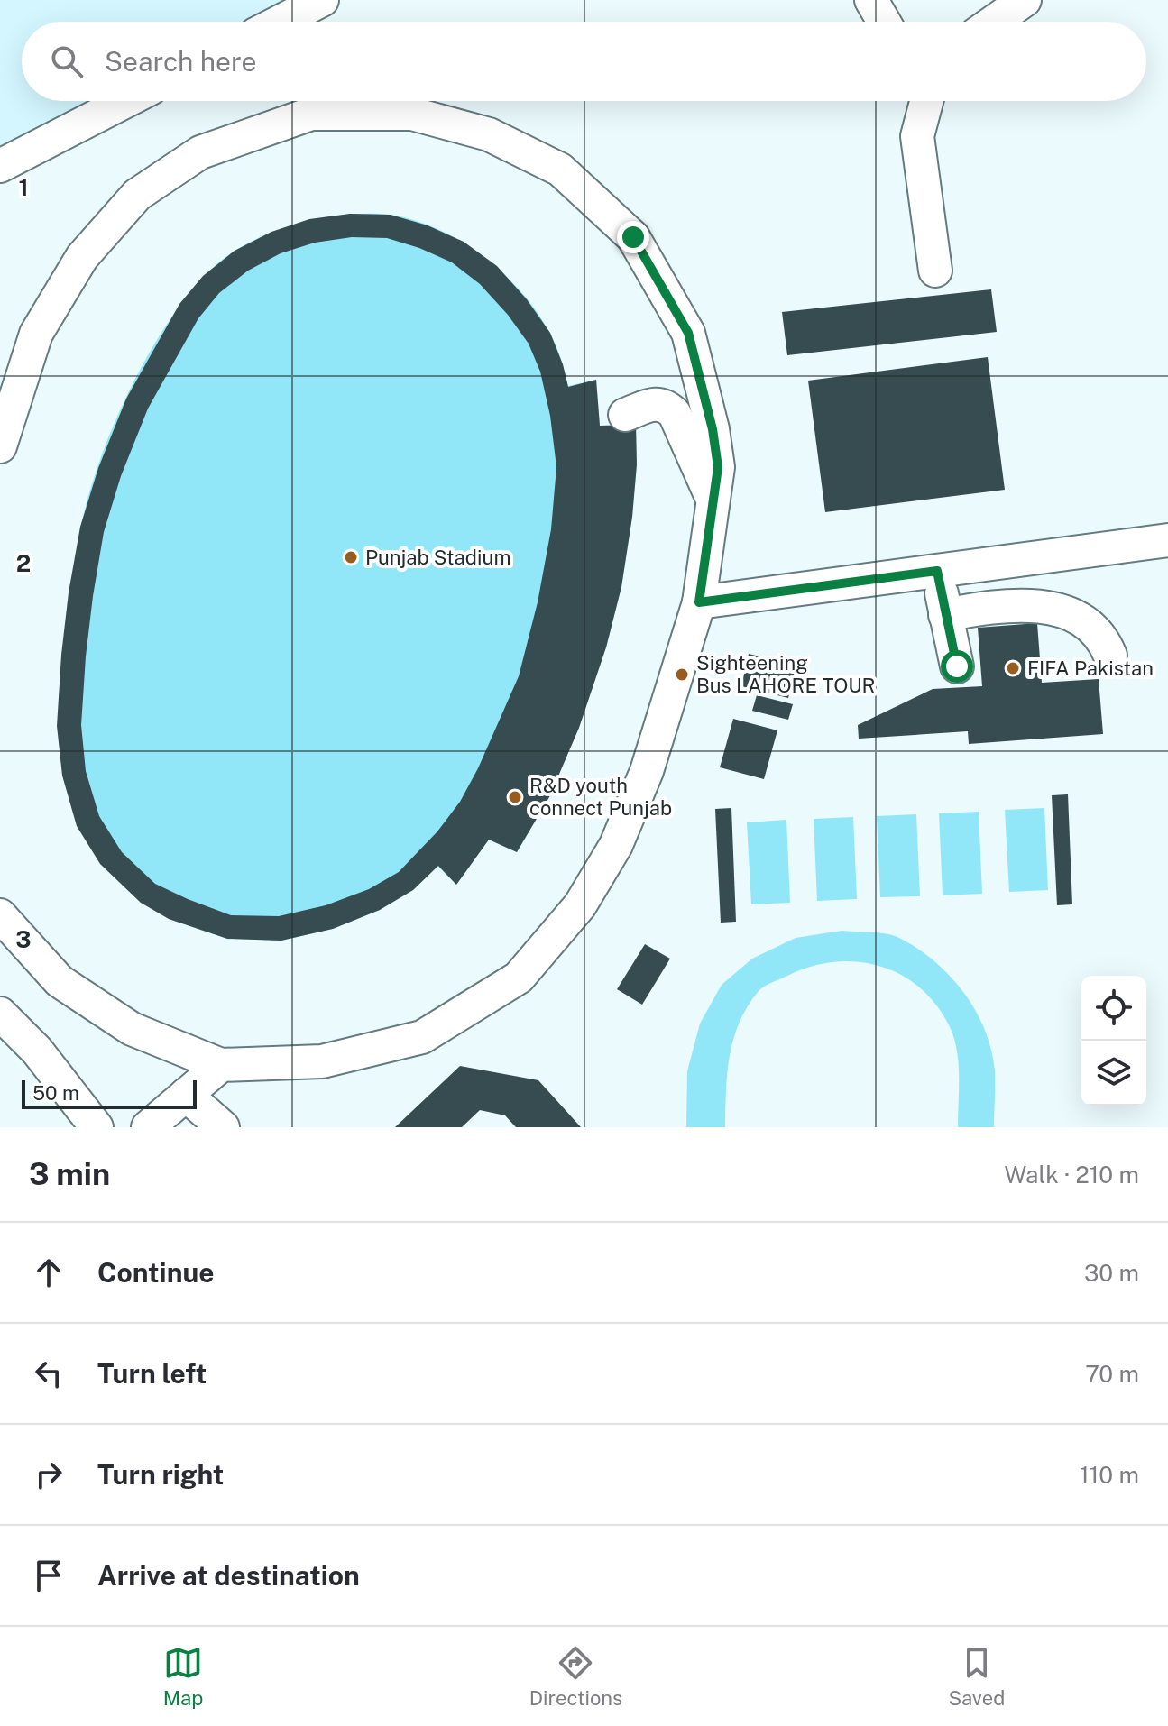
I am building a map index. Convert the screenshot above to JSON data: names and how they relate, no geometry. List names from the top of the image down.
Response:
{
  "places": [
    "Punjab Stadium",
    "FIFA Pakistan",
    "Sighteening Bus LAHORE TOUR",
    "R&D youth connect Punjab"
  ],
  "scale_bar": "50 m",
  "page": {
    "search": "Search here",
    "scale": "50 m",
    "heading": ["3 min", "Walk · 210 m"],
    "list": [
      ["Continue", "30 m"],
      ["Turn left", "70 m"],
      ["Turn right", "110 m"],
      "Arrive at destination"
    ],
    "nav": ["Map", "Directions", "Saved"]
  },
  "grid": {
    "rows": ["1", "2", "3"]
  }
}
